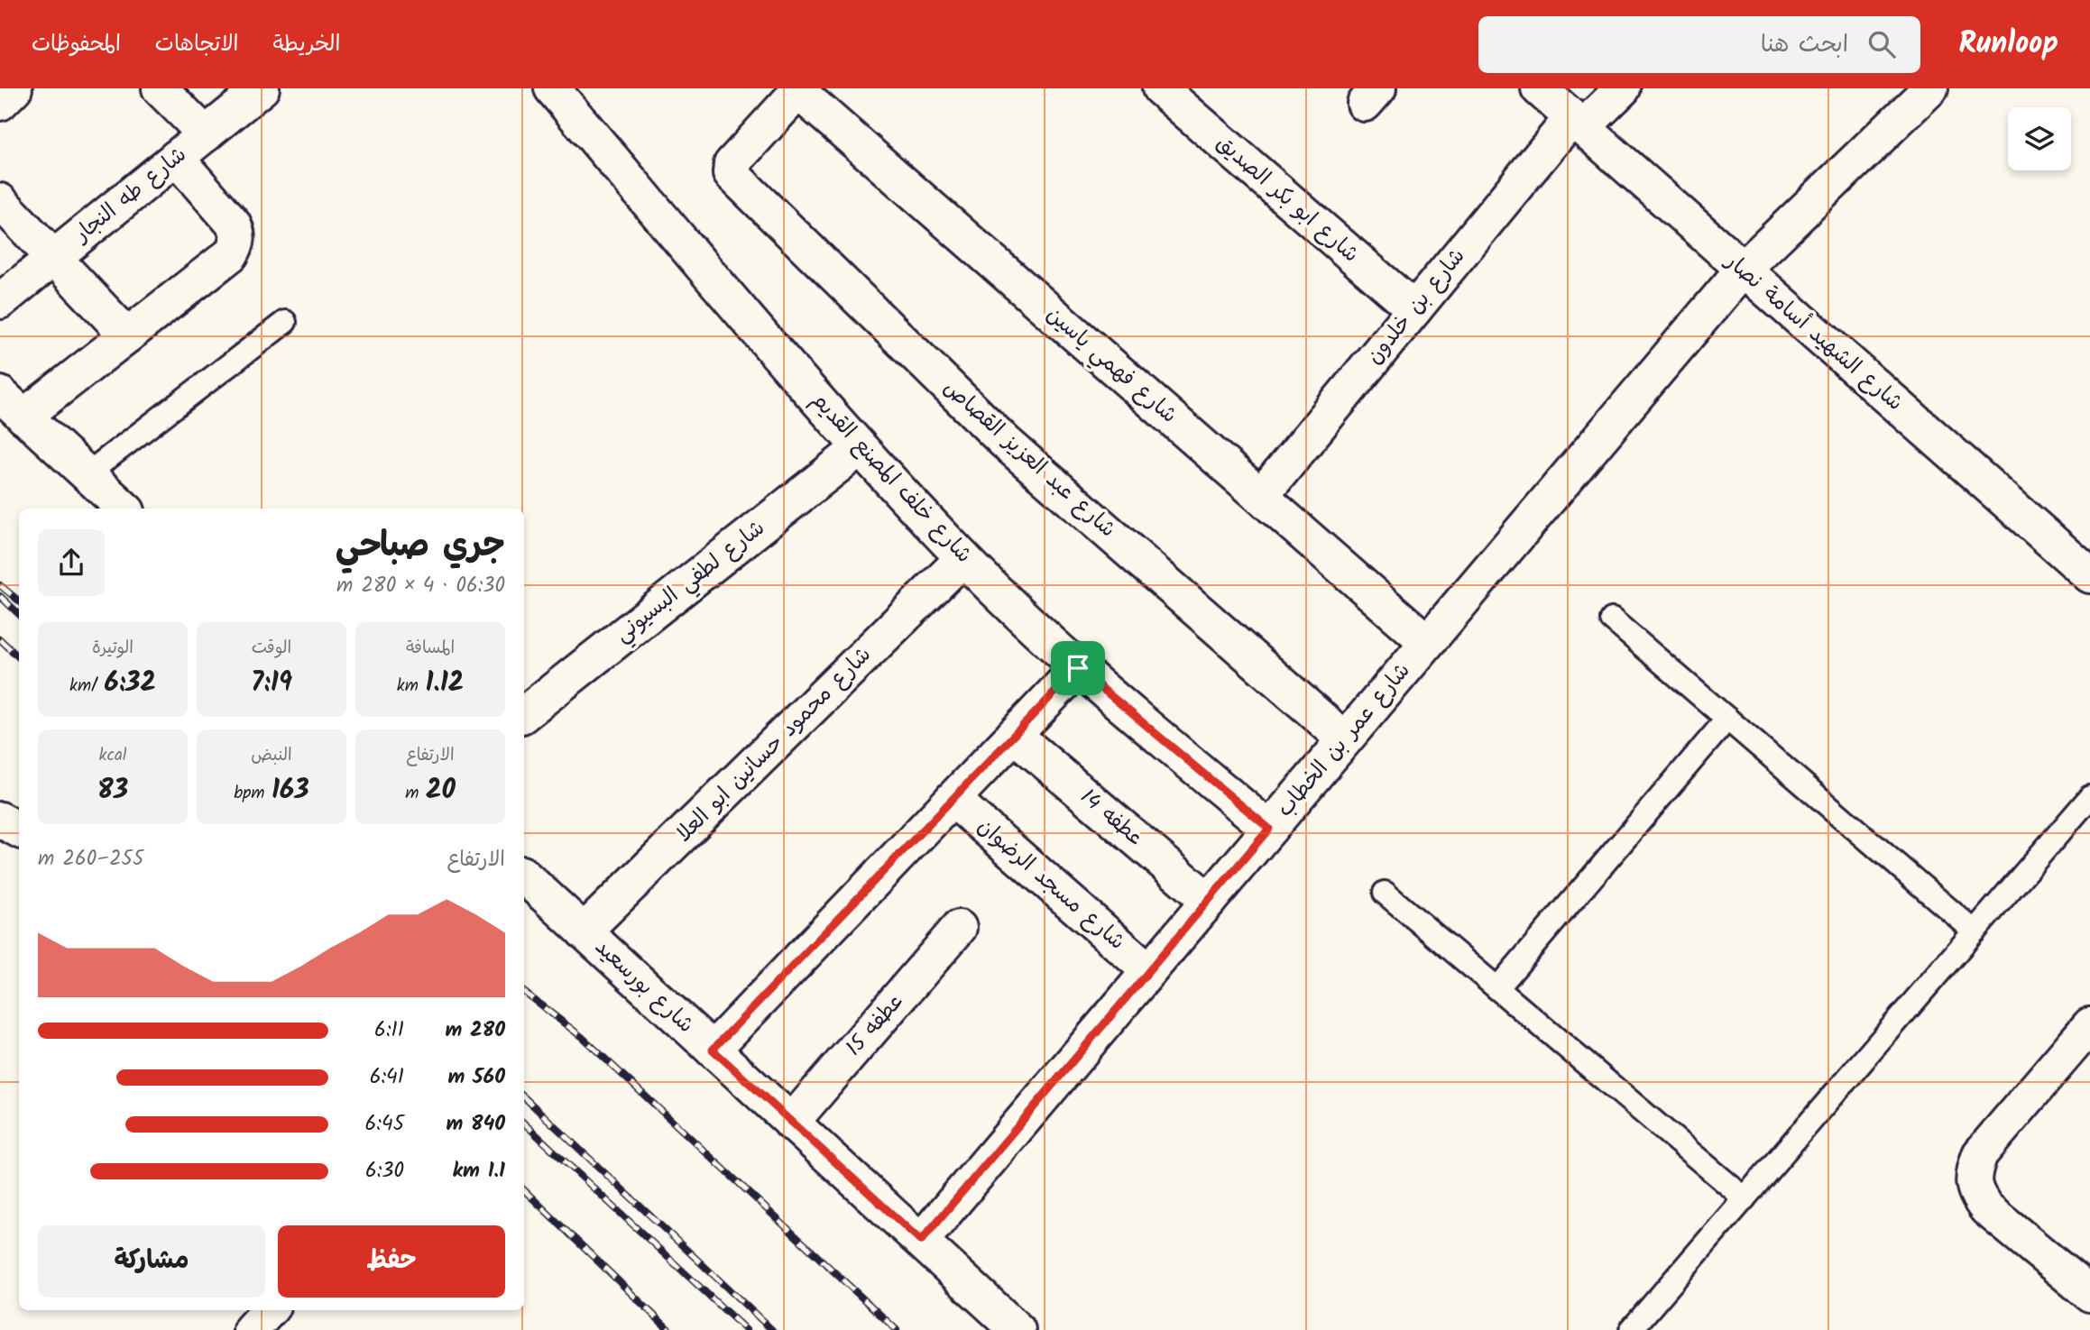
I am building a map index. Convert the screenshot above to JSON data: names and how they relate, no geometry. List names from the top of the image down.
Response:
{
  "streets": {
    "street": [
      "شارع طه النجار",
      "شارع ابو بكر الصديق",
      "شارع بن خلدون",
      "شارع الشهيد أسامة نصار",
      "شارع فهمي ياسين",
      "شارع عبد العزيز القصاص",
      "شارع خلف المصنع القديم",
      "شارع لطفي البسيوني",
      "شارع عمر بن الخطاب",
      "شارع محمود حسانين ابو العلا",
      "عطفه 14",
      "شارع مسجد الرضوان",
      "شارع بورسعيد",
      "عطفه 15"
    ]
  },
  "crossings": [
    ["شارع ابو بكر الصديق", "شارع بن خلدون"],
    ["شارع بن خلدون", "شارع الشهيد أسامة نصار"],
    ["شارع بن خلدون", "شارع فهمي ياسين"],
    ["شارع الشهيد أسامة نصار", "شارع عمر بن الخطاب"],
    ["شارع فهمي ياسين", "شارع عبد العزيز القصاص"],
    ["شارع فهمي ياسين", "شارع عمر بن الخطاب"],
    ["شارع عبد العزيز القصاص", "شارع عمر بن الخطاب"],
    ["شارع خلف المصنع القديم", "شارع لطفي البسيوني"],
    ["شارع خلف المصنع القديم", "شارع عمر بن الخطاب"],
    ["شارع خلف المصنع القديم", "شارع محمود حسانين ابو العلا"],
    ["شارع عمر بن الخطاب", "عطفه 14"],
    ["شارع عمر بن الخطاب", "شارع مسجد الرضوان"],
    ["شارع عمر بن الخطاب", "شارع بورسعيد"],
    ["شارع محمود حسانين ابو العلا", "شارع بورسعيد"],
    ["شارع بورسعيد", "عطفه 15"]
  ],
  "page": {
    "header": "Runloop",
    "search": "ابحث هنا",
    "nav": ["الخريطة", "الاتجاهات", "المحفوظات"],
    "heading": ["جري صباحي", "06:30 · 4 × 280 m"],
    "stats": [
      ["المسافة", "1.12 km"],
      ["الوقت", "7:19"],
      ["الوتيرة", "6:32 /km"],
      ["الارتفاع", "20 m"],
      ["النبض", "163 bpm"],
      ["kcal", "83"]
    ],
    "chart": ["الارتفاع", "255–260 m"],
    "list": [
      {
        "name": "280 m",
        "note": "6:11"
      },
      {
        "name": "560 m",
        "note": "6:41"
      },
      {
        "name": "840 m",
        "note": "6:45"
      },
      {
        "name": "1.1 km",
        "note": "6:30"
      }
    ],
    "buttons": ["حفظ", "مشاركة"]
  }
}
